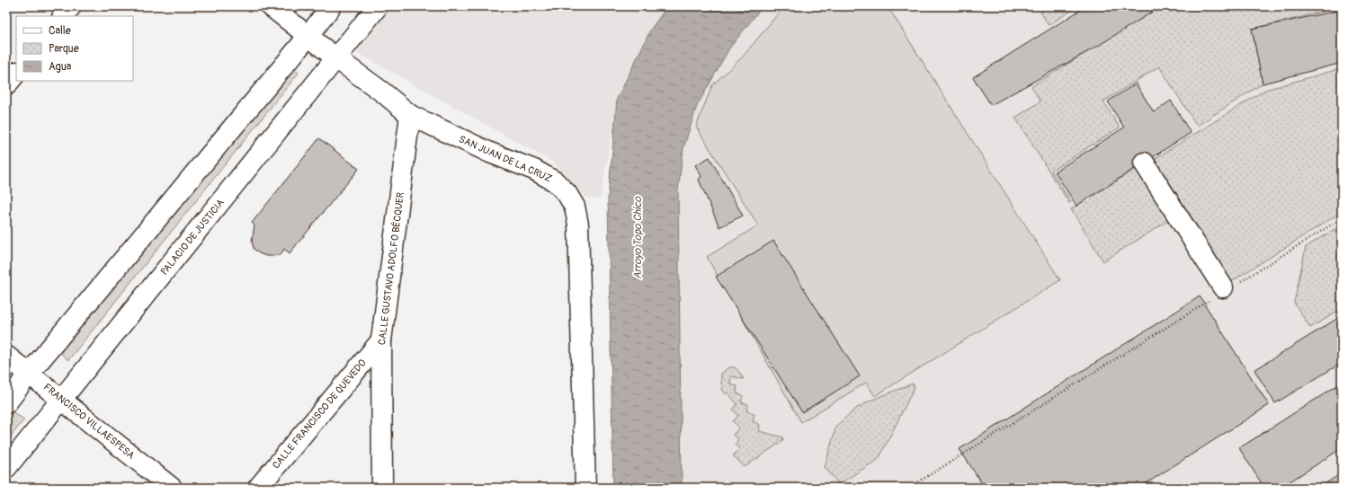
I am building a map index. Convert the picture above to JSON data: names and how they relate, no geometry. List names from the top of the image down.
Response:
{
  "streets": {
    "street": [
      "SAN JUAN DE LA CRUZ",
      "PALACIO DE JUSTICIA",
      "CALLE GUSTAVO ADOLFO BÉCQUER",
      "CALLE FRANCISCO DE QUEVEDO",
      "FRANCISCO VILLAESPESA"
    ]
  },
  "crossings": [
    ["SAN JUAN DE LA CRUZ", "PALACIO DE JUSTICIA"],
    ["SAN JUAN DE LA CRUZ", "CALLE GUSTAVO ADOLFO BÉCQUER"],
    ["PALACIO DE JUSTICIA", "FRANCISCO VILLAESPESA"],
    ["CALLE GUSTAVO ADOLFO BÉCQUER", "CALLE FRANCISCO DE QUEVEDO"]
  ],
  "water": ["Arroyo Topo Chico"],
  "legend": ["Calle", "Parque", "Agua"]
}
